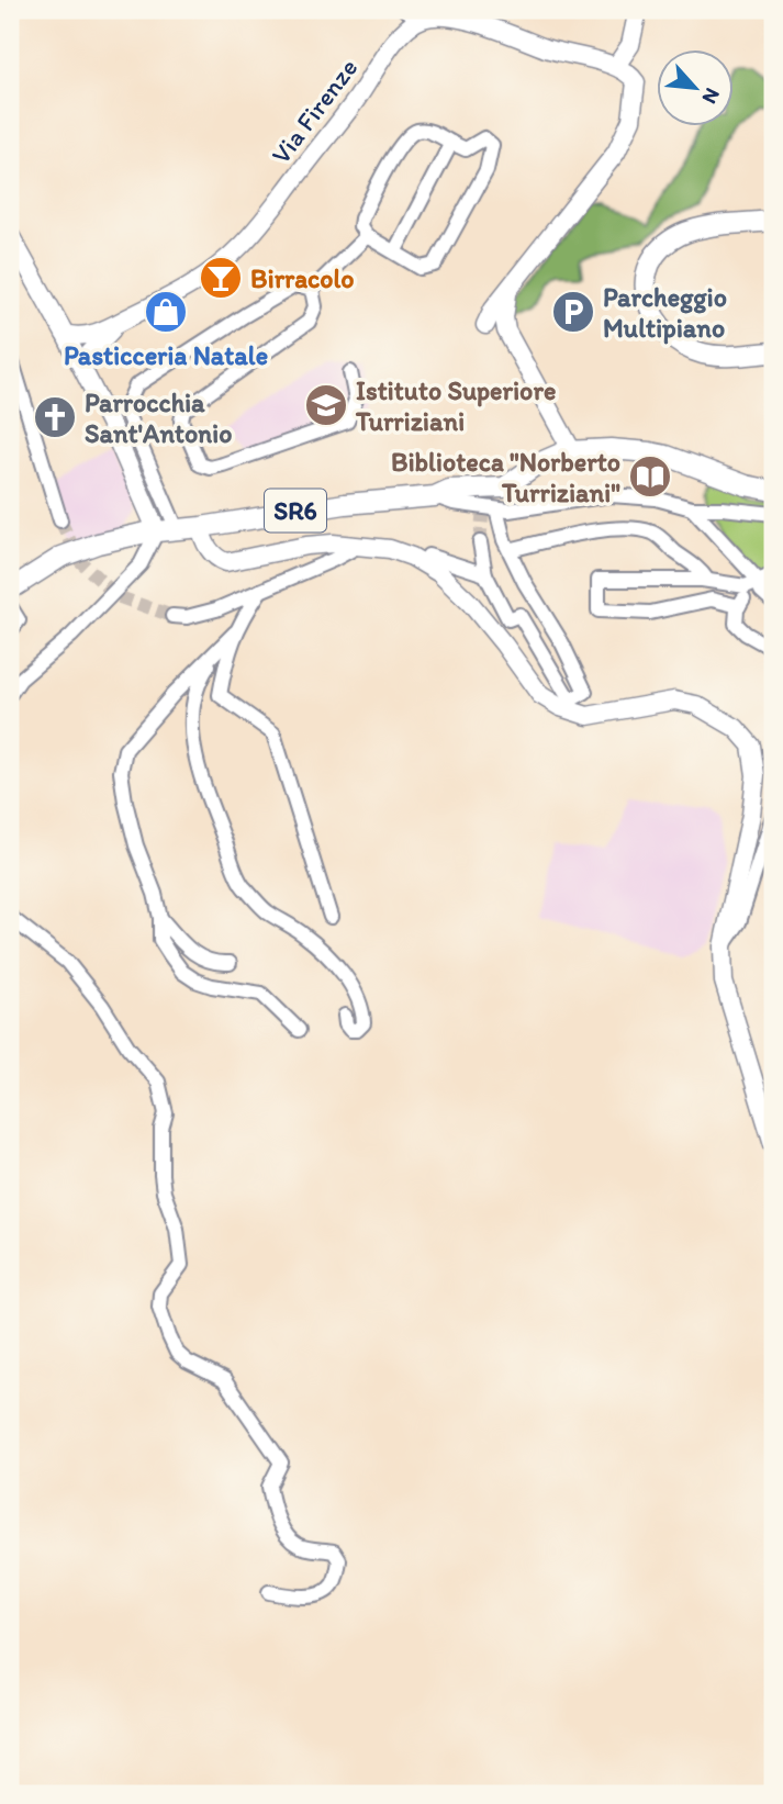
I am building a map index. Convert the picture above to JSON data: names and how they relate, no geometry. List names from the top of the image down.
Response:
{
  "streets": {
    "main road": ["Via Firenze", "SR6"]
  },
  "places": {
    "bar": ["Birracolo"],
    "shop": ["Pasticceria Natale"],
    "parking": ["Parcheggio Multipiano"],
    "school or university": ["Istituto Superiore Turriziani"],
    "church": ["Parrocchia Sant'Antonio"],
    "library": ["Biblioteca \"Norberto Turriziani\""]
  },
  "north": "bottom right"
}
